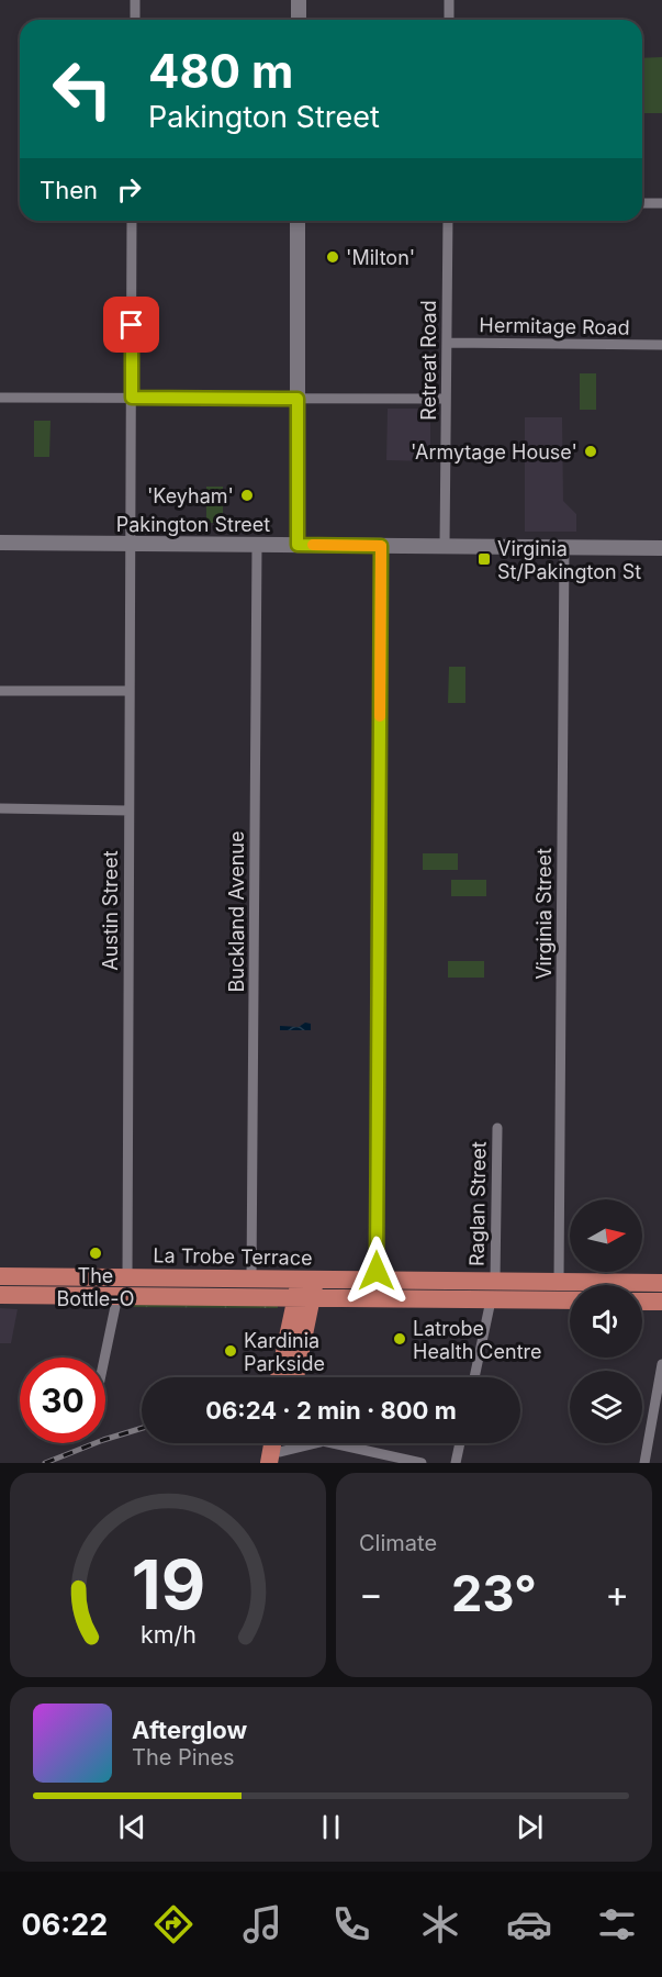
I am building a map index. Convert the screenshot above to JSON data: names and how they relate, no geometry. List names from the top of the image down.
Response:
{
  "streets": {
    "highway": ["La Trobe Terrace"],
    "street": [
      "Hermitage Road",
      "Retreat Road",
      "Pakington Street",
      "Austin Street",
      "Buckland Avenue",
      "Virginia Street",
      "Raglan Street"
    ]
  },
  "crossings": [
    ["Hermitage Road", "Retreat Road"],
    ["Retreat Road", "Pakington Street"],
    ["Pakington Street", "Austin Street"],
    ["Pakington Street", "Buckland Avenue"],
    ["Pakington Street", "Virginia Street"],
    ["Austin Street", "La Trobe Terrace"],
    ["Buckland Avenue", "La Trobe Terrace"],
    ["Virginia Street", "La Trobe Terrace"],
    ["Raglan Street", "La Trobe Terrace"]
  ],
  "places": {
    "other": [
      "'Milton'",
      "'Armytage House'",
      "'Keyham'",
      "The Bottle-O",
      "Latrobe Health Centre",
      "Kardinia Parkside"
    ],
    "transit": ["Virginia St/Pakington St"]
  },
  "north": "right",
  "page": {
    "turn": ["480 m", "Pakington Street"],
    "then": "Then",
    "limit": "30",
    "trip": "06:24 · 2 min · 800 m",
    "tile": "Climate",
    "heat": ["−", "23°", "+"],
    "song": ["Afterglow", "The Pines"],
    "tabs": "06:22",
    "gauge": ["19", "km/h"]
  }
}
